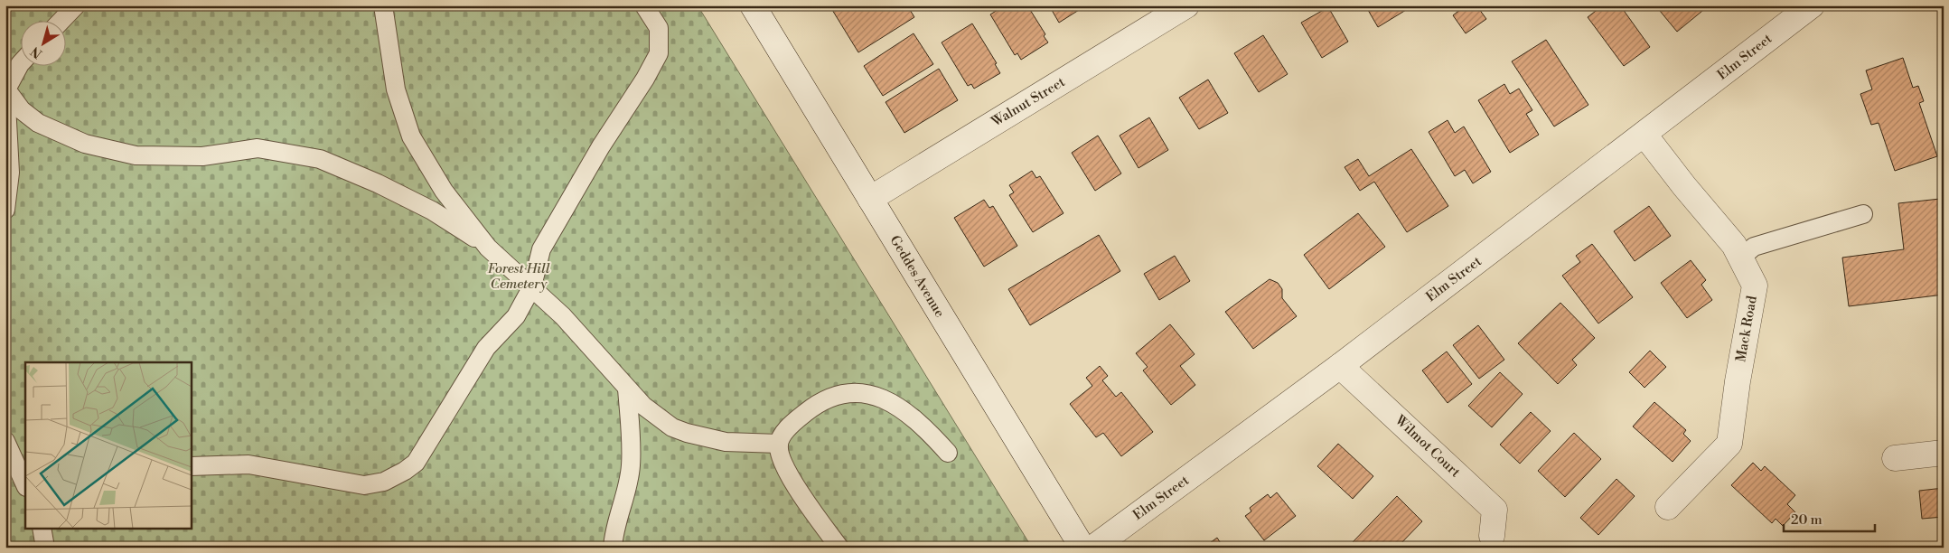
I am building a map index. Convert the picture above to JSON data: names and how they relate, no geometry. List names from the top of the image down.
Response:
{
  "streets": {
    "street": [
      "Elm Street",
      "Walnut Street",
      "Geddes Avenue",
      "Mack Road",
      "Wilmot Court"
    ]
  },
  "crossings": [
    ["Elm Street", "Mack Road"],
    ["Elm Street", "Wilmot Court"],
    ["Walnut Street", "Geddes Avenue"]
  ],
  "parks": ["Forest Hill Cemetery"],
  "scale_bar": "20 m",
  "north": "bottom left"
}
